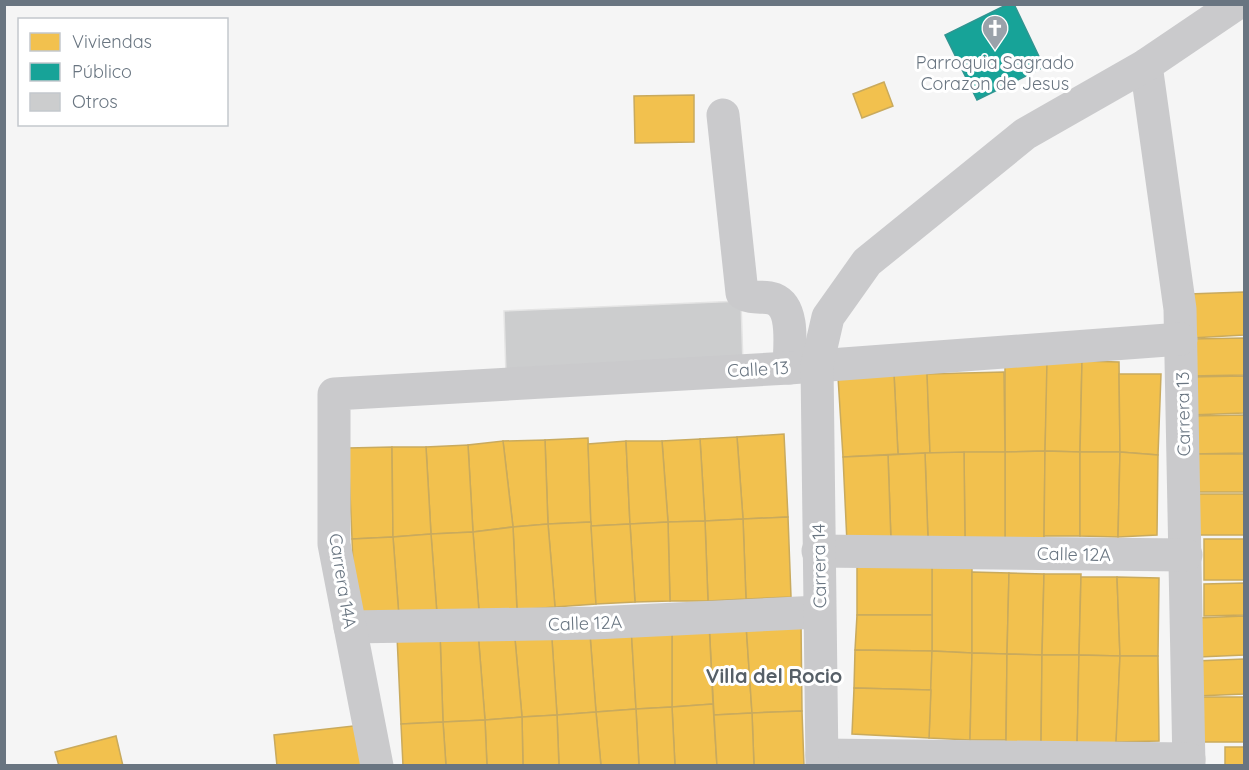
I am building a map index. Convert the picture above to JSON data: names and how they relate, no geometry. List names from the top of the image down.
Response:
{
  "streets": {
    "street": [
      "Calle 13",
      "Carrera 13",
      "Calle 12A",
      "Carrera 14",
      "Carrera 14A"
    ]
  },
  "crossings": [
    ["Calle 13", "Carrera 13"],
    ["Calle 13", "Carrera 14"],
    ["Calle 13", "Carrera 14A"],
    ["Carrera 13", "Calle 12A"],
    ["Calle 12A", "Carrera 14"],
    ["Calle 12A", "Carrera 14A"]
  ],
  "districts": ["Villa del Rocio"],
  "places": {
    "church": ["Parroquia Sagrado Corazon de Jesus"]
  },
  "legend": ["Viviendas", "Público", "Otros"]
}
